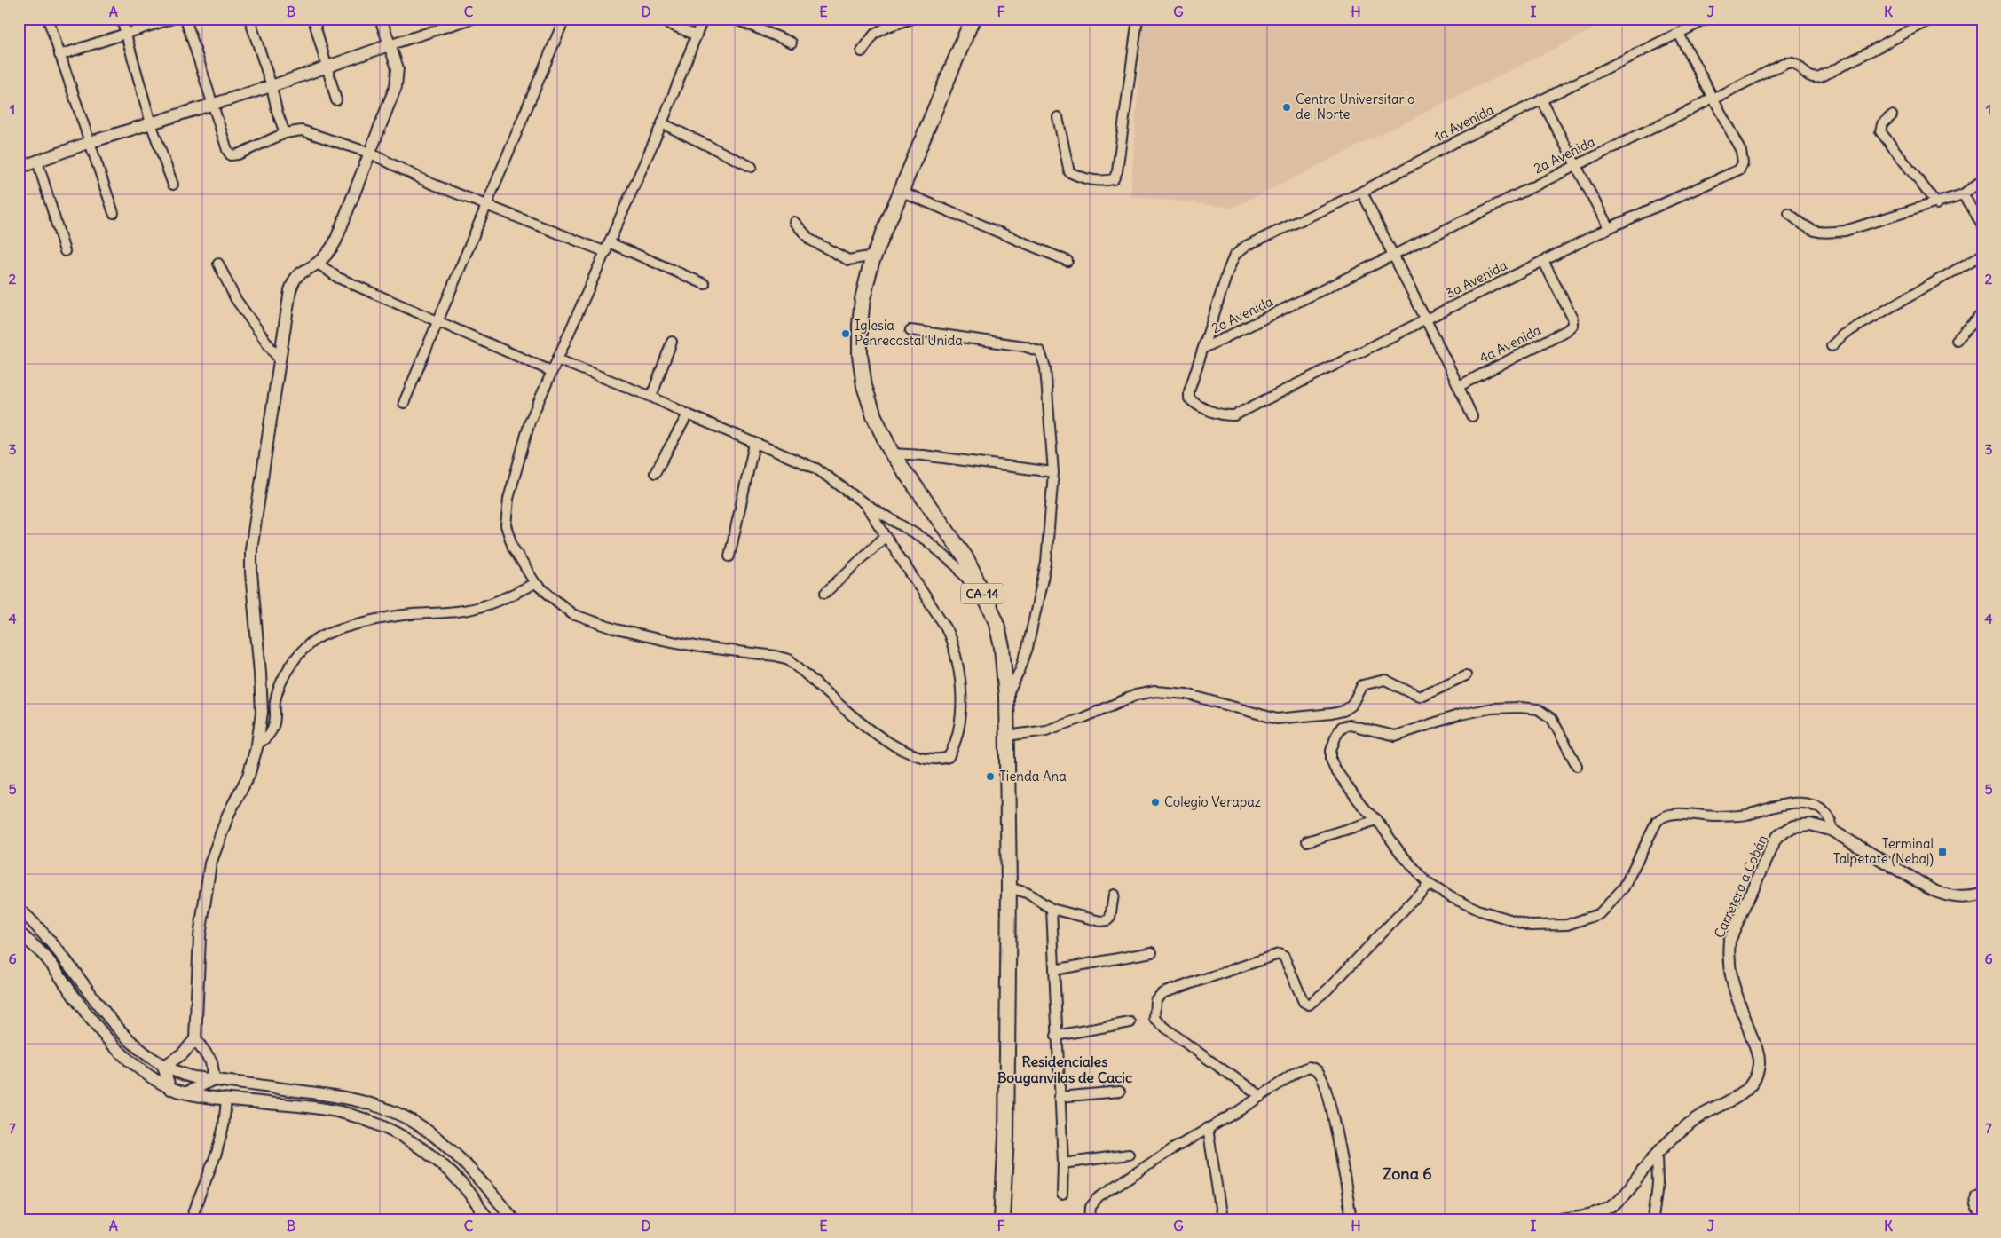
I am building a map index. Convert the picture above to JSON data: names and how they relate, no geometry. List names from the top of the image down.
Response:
{
  "streets": {
    "highway": ["CA-14"],
    "street": [
      "1a Avenida",
      "2a Avenida",
      "3a Avenida",
      "4a Avenida",
      "Carretera a Cobán"
    ]
  },
  "crossings": [
    ["1a Avenida", "2a Avenida"],
    ["1a Avenida", "3a Avenida"],
    ["2a Avenida", "3a Avenida"],
    ["3a Avenida", "4a Avenida"]
  ],
  "districts": ["Residenciales Bouganvilas de Cacic", "Zona 6"],
  "places": {
    "other": [
      "Centro Universitario del Norte",
      "Iglesia Penrecostal Unida",
      "Tienda Ana",
      "Colegio Verapaz"
    ],
    "transit": ["Terminal Talpetate (Nebaj)"]
  },
  "grid": {
    "columns": [
      "A",
      "B",
      "C",
      "D",
      "E",
      "F",
      "G",
      "H",
      "I",
      "J",
      "K"
    ],
    "rows": [
      "1",
      "2",
      "3",
      "4",
      "5",
      "6",
      "7"
    ]
  }
}
